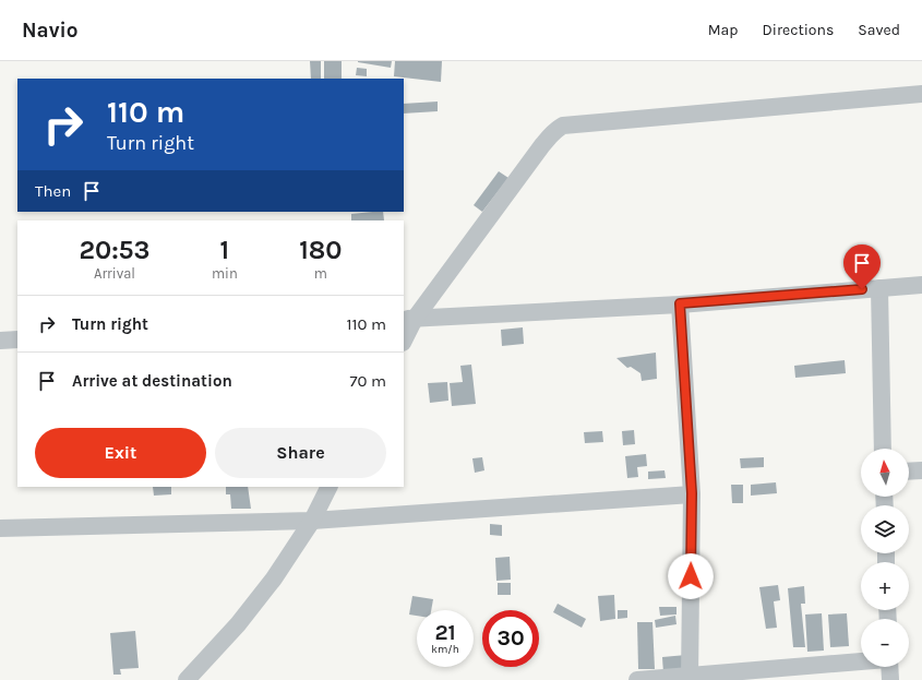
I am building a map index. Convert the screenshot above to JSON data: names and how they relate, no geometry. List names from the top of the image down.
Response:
{
  "north": "top",
  "page": {
    "header": "Navio",
    "nav": ["Map", "Directions", "Saved"],
    "turn": ["110 m", "Turn right"],
    "then": "Then",
    "eta": [
      "20:53",
      "Arrival",
      "1",
      "min",
      "180",
      "m"
    ],
    "list": [
      {
        "name": "Turn right",
        "value": "110 m"
      },
      {
        "name": "Arrive at destination",
        "value": "70 m"
      }
    ],
    "buttons": ["Exit", "Share"],
    "map_buttons": ["+", "−"],
    "speed": "21 km/h",
    "limit": "30"
  }
}
